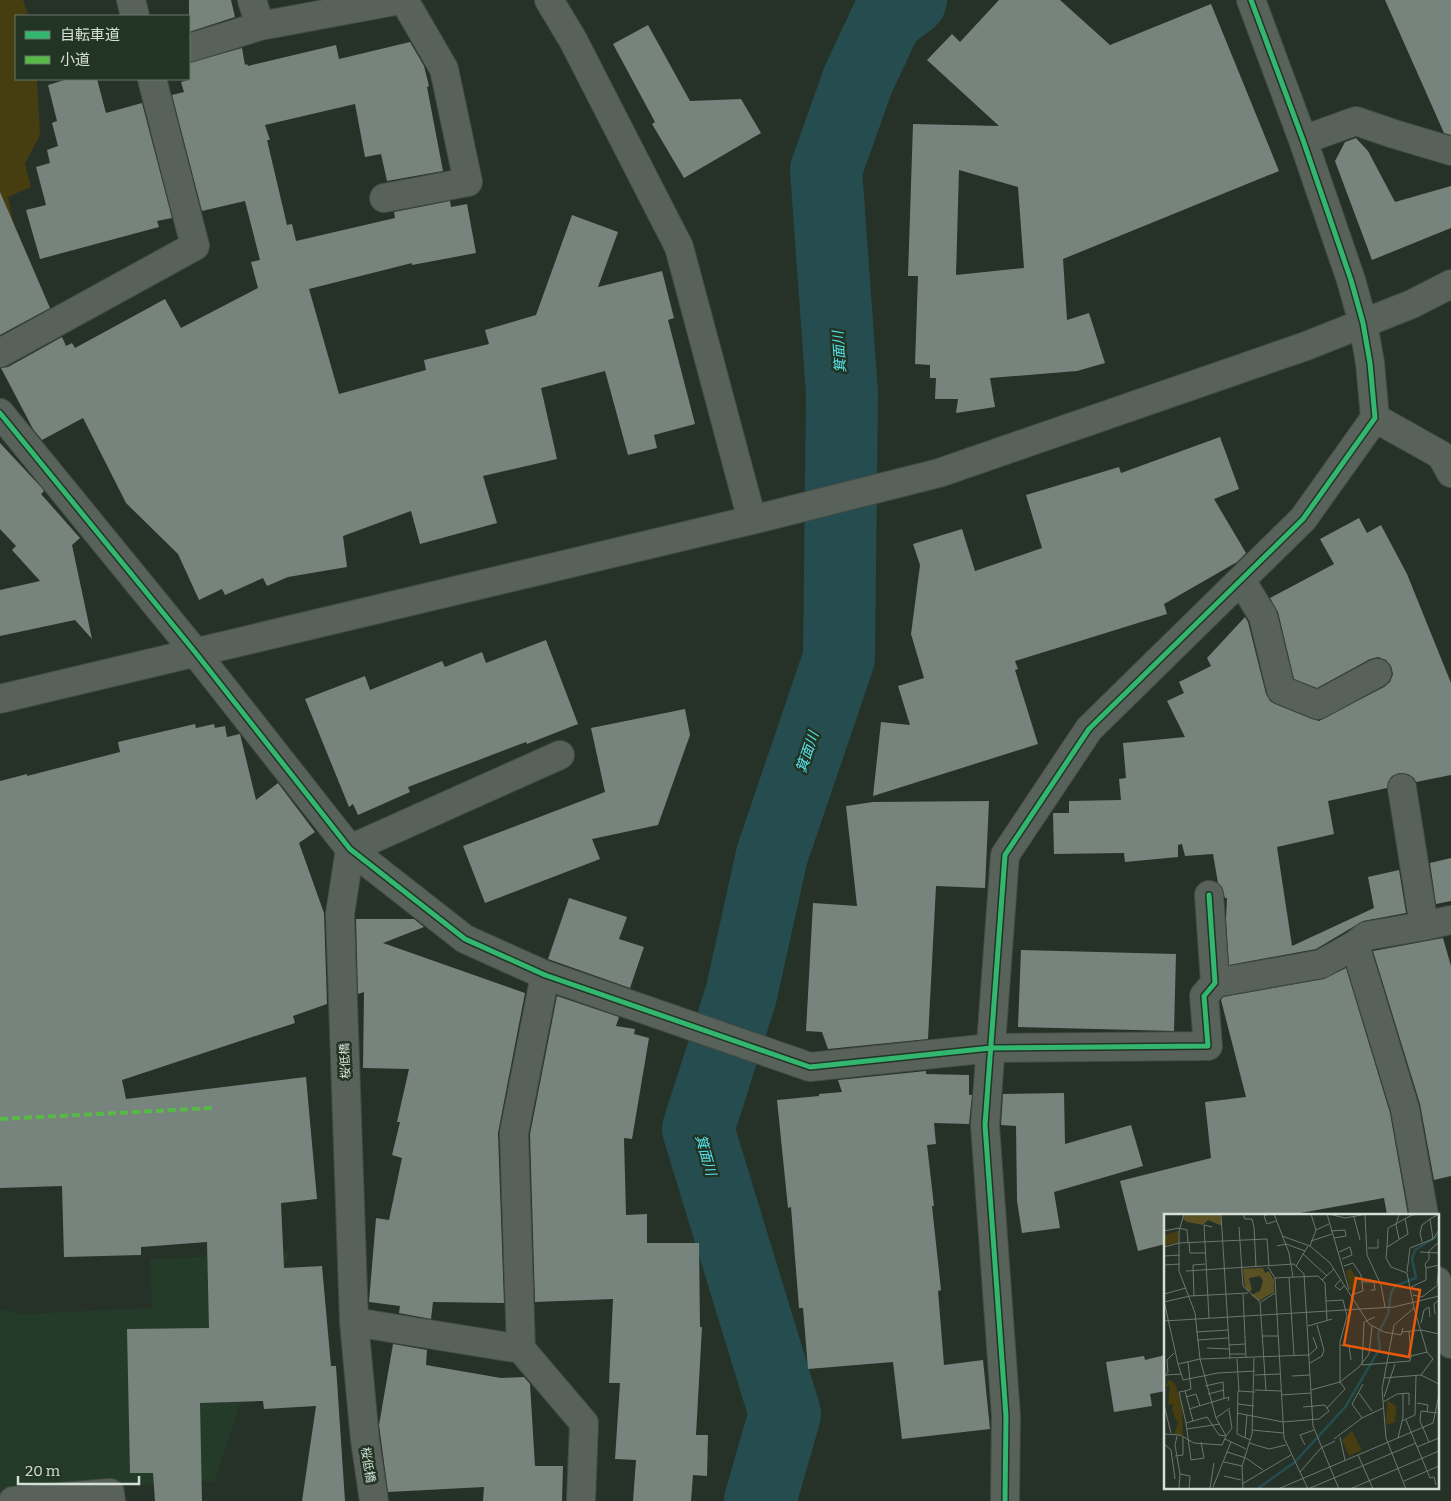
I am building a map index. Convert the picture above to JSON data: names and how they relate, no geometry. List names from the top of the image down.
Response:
{
  "streets": {
    "street": ["桜低橋"]
  },
  "water": ["箕面川"],
  "legend": ["自転車道", "小道"],
  "scale_bar": "20 m"
}
